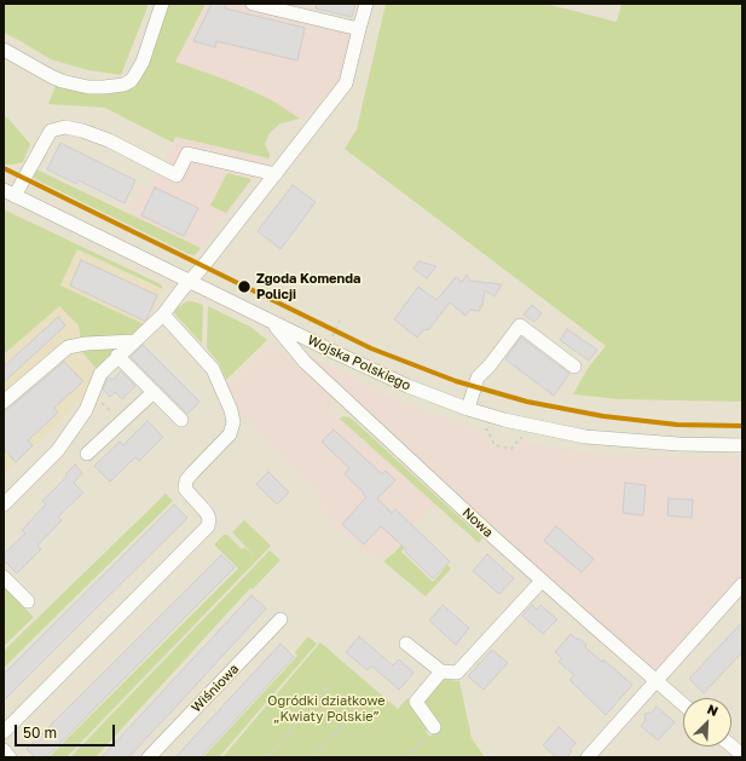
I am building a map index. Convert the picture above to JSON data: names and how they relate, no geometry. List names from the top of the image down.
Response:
{
  "streets": {
    "street": ["Wojska Polskiego", "Nowa", "Wiśniowa"]
  },
  "crossings": [
    ["Wojska Polskiego", "Nowa"]
  ],
  "parks": ["Ogródki działkowe „Kwiaty Polskie”"],
  "places": ["Zgoda Komenda Policji"],
  "scale_bar": "50 m",
  "north": "top right"
}
